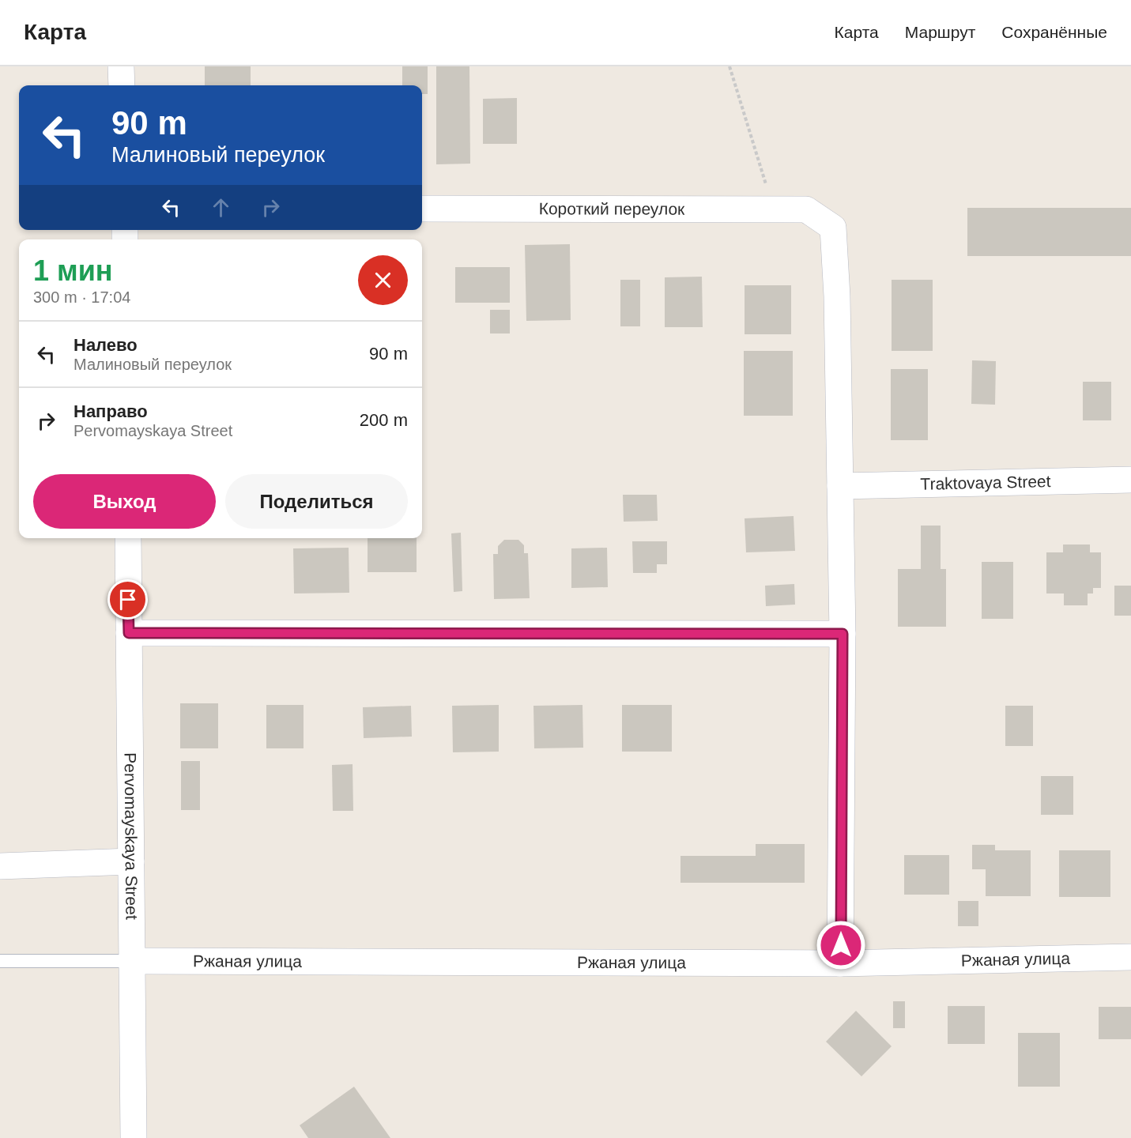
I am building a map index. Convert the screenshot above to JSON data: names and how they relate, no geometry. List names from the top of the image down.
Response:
{
  "streets": {
    "street": [
      "Короткий переулок",
      "Traktovaya Street",
      "Pervomayskaya Street",
      "Ржаная улица"
    ]
  },
  "crossings": [
    ["Короткий переулок", "Traktovaya Street"],
    ["Pervomayskaya Street", "Ржаная улица"]
  ],
  "page": {
    "header": "Карта",
    "nav": ["Карта", "Маршрут", "Сохранённые"],
    "turn": ["90 m", "Малиновый переулок"],
    "heading": ["1 мин", "300 m · 17:04"],
    "list": [
      {
        "name": "Налево",
        "note": "Малиновый переулок",
        "value": "90 m"
      },
      {
        "name": "Направо",
        "note": "Pervomayskaya Street",
        "value": "200 m"
      }
    ],
    "buttons": ["Выход", "Поделиться"]
  }
}
